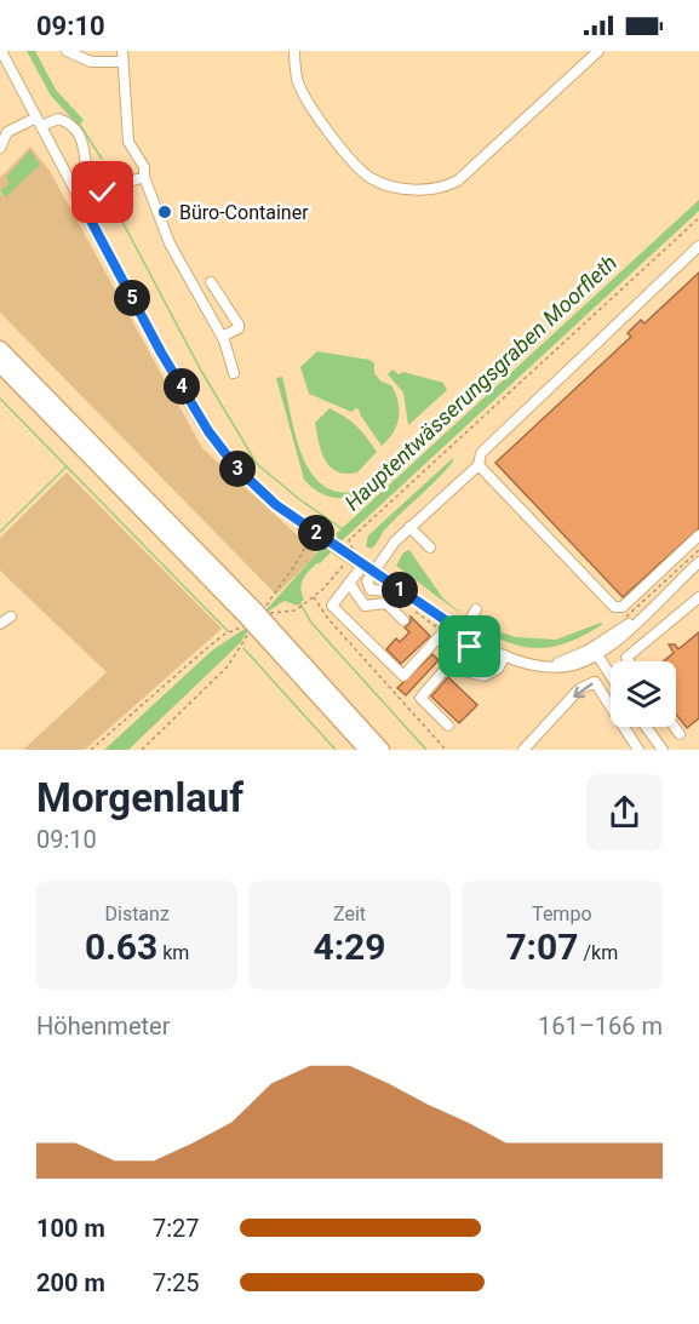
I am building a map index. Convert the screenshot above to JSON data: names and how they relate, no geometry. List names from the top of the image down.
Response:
{
  "water": ["Hauptentwässerungsgraben Moorfleth"],
  "places": ["Büro-Container"],
  "page": {
    "status": "09:10",
    "pins": [
      "5",
      "4",
      "3",
      "2",
      "1"
    ],
    "heading": ["Morgenlauf", "09:10"],
    "stats": [
      ["Distanz", "0.63 km"],
      ["Zeit", "4:29"],
      ["Tempo", "7:07 /km"]
    ],
    "chart": ["Höhenmeter", "161–166 m"],
    "list": [
      {
        "name": "100 m",
        "note": "7:27"
      },
      {
        "name": "200 m",
        "note": "7:25"
      }
    ]
  }
}
